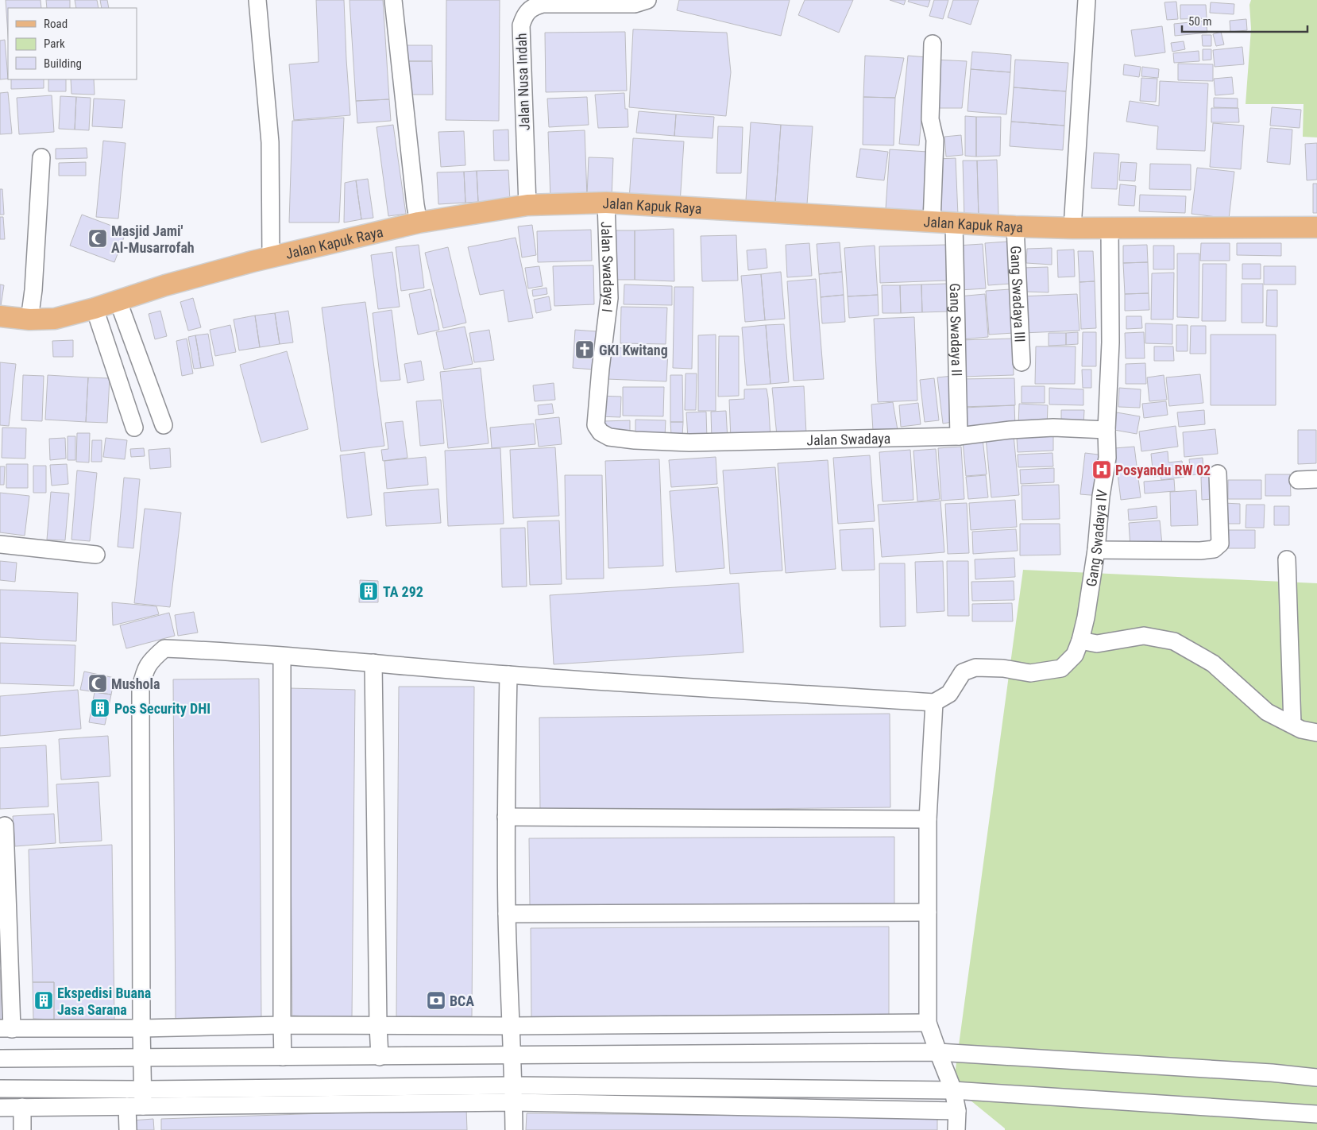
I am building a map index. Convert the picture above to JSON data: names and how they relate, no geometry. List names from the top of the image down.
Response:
{
  "streets": {
    "main road": ["Jalan Kapuk Raya"],
    "street": [
      "Jalan Nusa Indah",
      "Jalan Swadaya I",
      "Gang Swadaya III",
      "Gang Swadaya II",
      "Jalan Swadaya",
      "Gang Swadaya IV"
    ]
  },
  "crossings": [
    ["Jalan Nusa Indah", "Jalan Kapuk Raya"],
    ["Jalan Kapuk Raya", "Jalan Swadaya I"],
    ["Jalan Kapuk Raya", "Gang Swadaya III"],
    ["Jalan Kapuk Raya", "Gang Swadaya II"],
    ["Jalan Kapuk Raya", "Gang Swadaya IV"],
    ["Jalan Swadaya I", "Jalan Swadaya"],
    ["Gang Swadaya II", "Jalan Swadaya"],
    ["Jalan Swadaya", "Gang Swadaya IV"]
  ],
  "places": {
    "mosque": ["Masjid Jami' Al-Musarrofah", "Mushola"],
    "church": ["GKI Kwitang"],
    "hospital": ["Posyandu RW 02"],
    "building": ["TA 292", "Pos Security DHI", "Ekspedisi Buana Jasa Sarana"],
    "bank": ["BCA"]
  },
  "legend": ["Road", "Park", "Building"],
  "scale_bar": "50 m"
}
